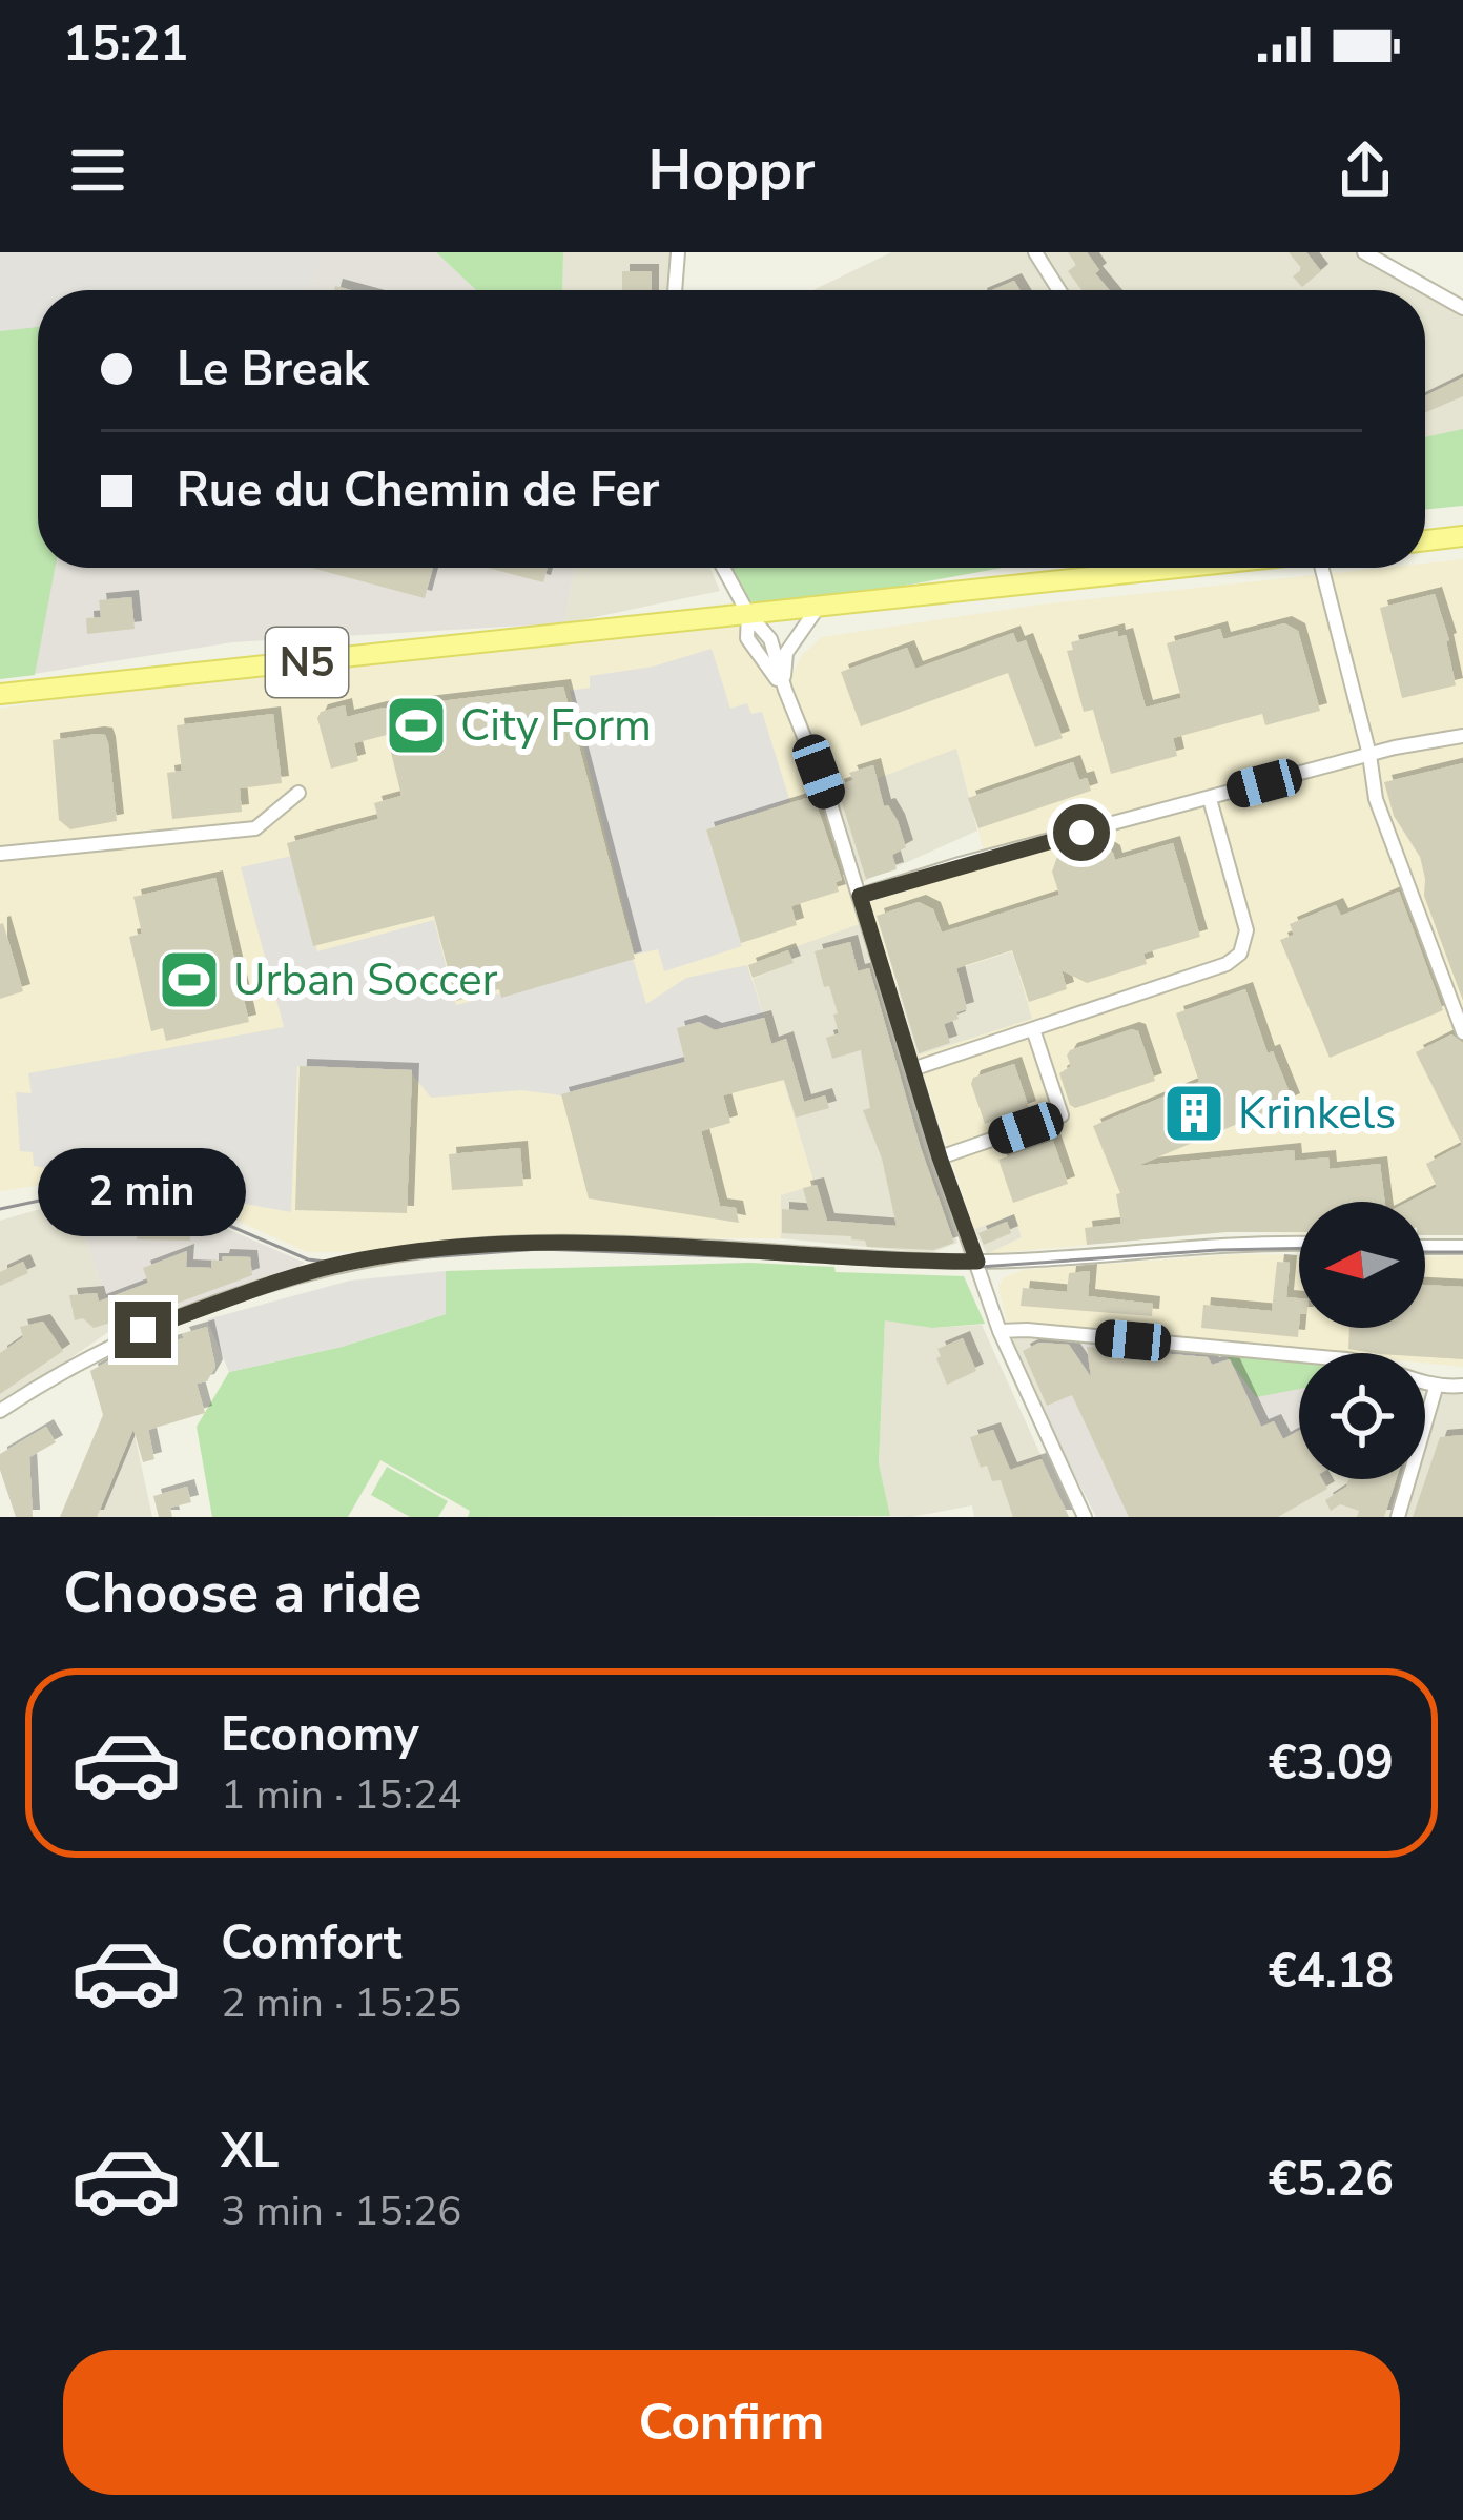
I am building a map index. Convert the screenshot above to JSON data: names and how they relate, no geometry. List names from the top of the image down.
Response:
{
  "streets": {
    "main road": ["N5"]
  },
  "places": {
    "sports": ["City Form", "Urban Soccer"],
    "building": ["Krinkels"]
  },
  "north": "left",
  "page": {
    "status": "15:21",
    "header": "Hoppr",
    "banner": ["Le Break", "Rue du Chemin de Fer"],
    "bubble": "2 min",
    "heading": "Choose a ride",
    "list": [
      {
        "name": "Economy",
        "note": "1 min · 15:24",
        "value": "€3.09"
      },
      {
        "name": "Comfort",
        "note": "2 min · 15:25",
        "value": "€4.18"
      },
      {
        "name": "XL",
        "note": "3 min · 15:26",
        "value": "€5.26"
      }
    ],
    "buttons": "Confirm"
  }
}
